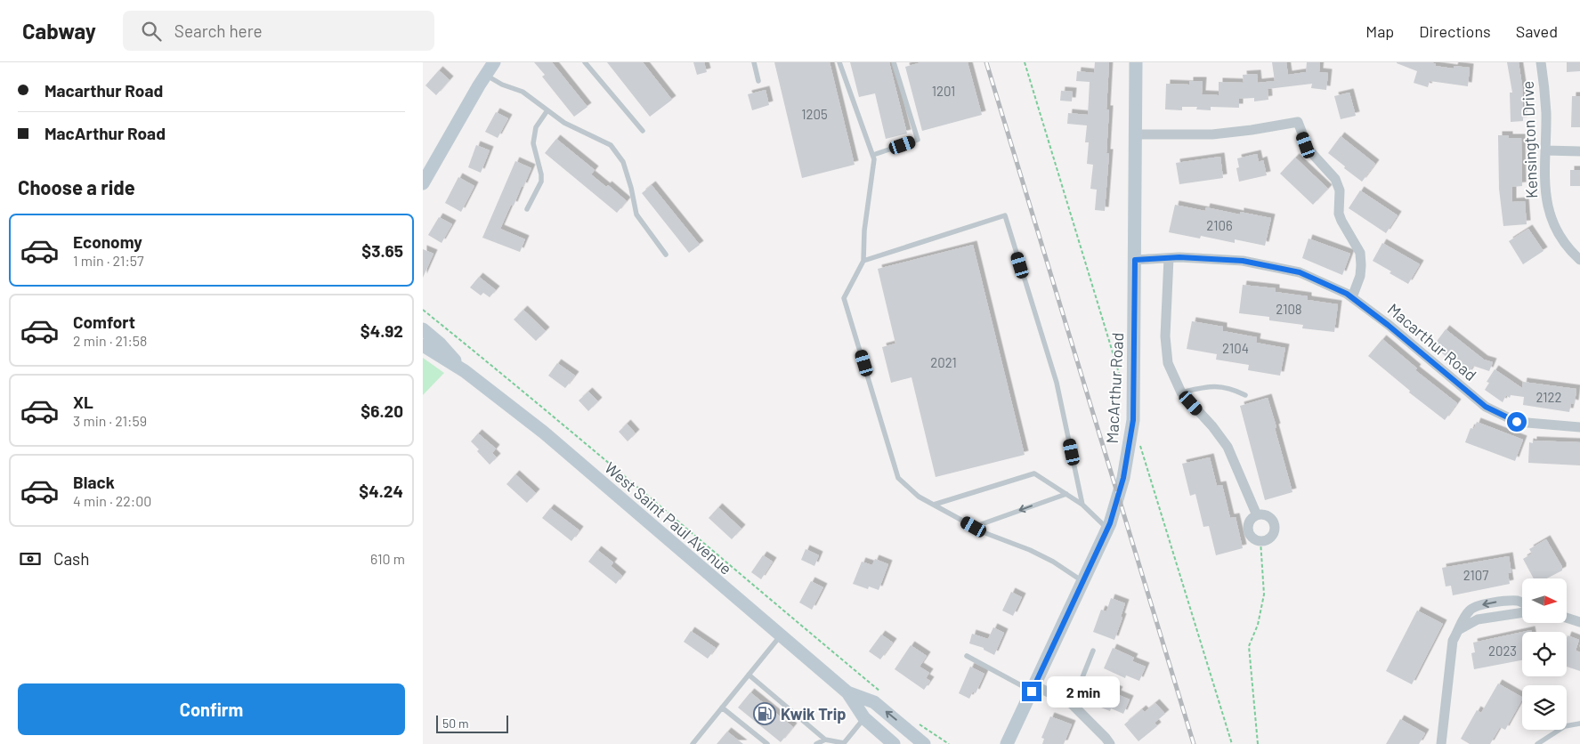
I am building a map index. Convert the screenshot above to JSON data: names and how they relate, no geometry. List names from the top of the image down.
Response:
{
  "streets": {
    "street": [
      "Kensington Drive",
      "Macarthur Road",
      "MacArthur Road",
      "West Saint Paul Avenue"
    ]
  },
  "crossings": [
    ["Macarthur Road", "MacArthur Road"]
  ],
  "places": {
    "fuel station": ["Kwik Trip"]
  },
  "house_numbers": [
    "1201",
    "1205",
    "2106",
    "2108",
    "2104",
    "2021",
    "2122",
    "2107",
    "2023"
  ],
  "scale_bar": "50 m",
  "north": "right",
  "page": {
    "header": "Cabway",
    "search": "Search here",
    "nav": ["Map", "Directions", "Saved"],
    "banner": ["Macarthur Road", "MacArthur Road"],
    "heading": "Choose a ride",
    "list": [
      {
        "name": "Economy",
        "note": "1 min · 21:57",
        "value": "$3.65"
      },
      {
        "name": "Comfort",
        "note": "2 min · 21:58",
        "value": "$4.92"
      },
      {
        "name": "XL",
        "note": "3 min · 21:59",
        "value": "$6.20"
      },
      {
        "name": "Black",
        "note": "4 min · 22:00",
        "value": "$4.24"
      }
    ],
    "pay": ["Cash", "610 m"],
    "buttons": "Confirm",
    "bubble": "2 min",
    "scale": "50 m"
  }
}
